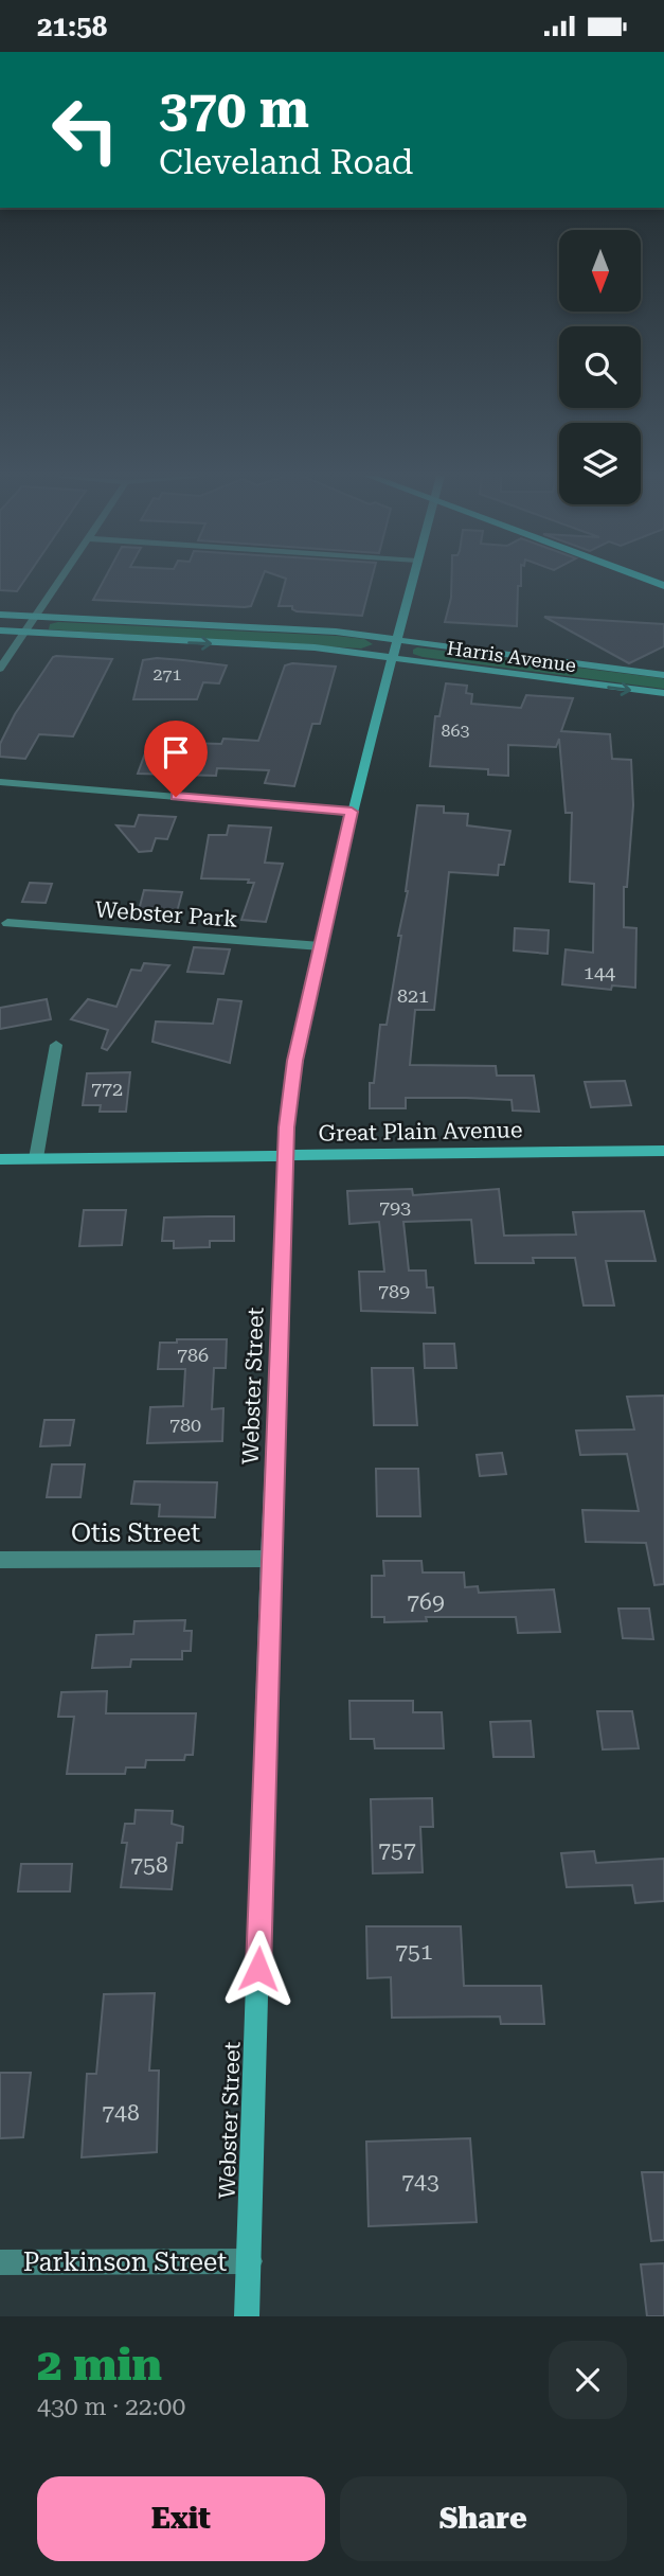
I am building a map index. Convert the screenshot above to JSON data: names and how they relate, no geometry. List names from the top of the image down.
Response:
{
  "streets": {
    "street": [
      "Harris Avenue",
      "Webster Park",
      "Great Plain Avenue",
      "Webster Street",
      "Otis Street",
      "Parkinson Street"
    ]
  },
  "crossings": [
    ["Harris Avenue", "Webster Street"],
    ["Webster Park", "Webster Street"],
    ["Great Plain Avenue", "Webster Street"],
    ["Webster Street", "Otis Street"],
    ["Webster Street", "Parkinson Street"]
  ],
  "house_numbers": [
    "271",
    "863",
    "144",
    "821",
    "772",
    "793",
    "789",
    "786",
    "780",
    "769",
    "757",
    "758",
    "751",
    "748",
    "743"
  ],
  "north": "bottom",
  "page": {
    "status": "21:58",
    "turn": ["370 m", "Cleveland Road"],
    "heading": ["2 min", "430 m · 22:00"],
    "buttons": ["Exit", "Share"]
  }
}
